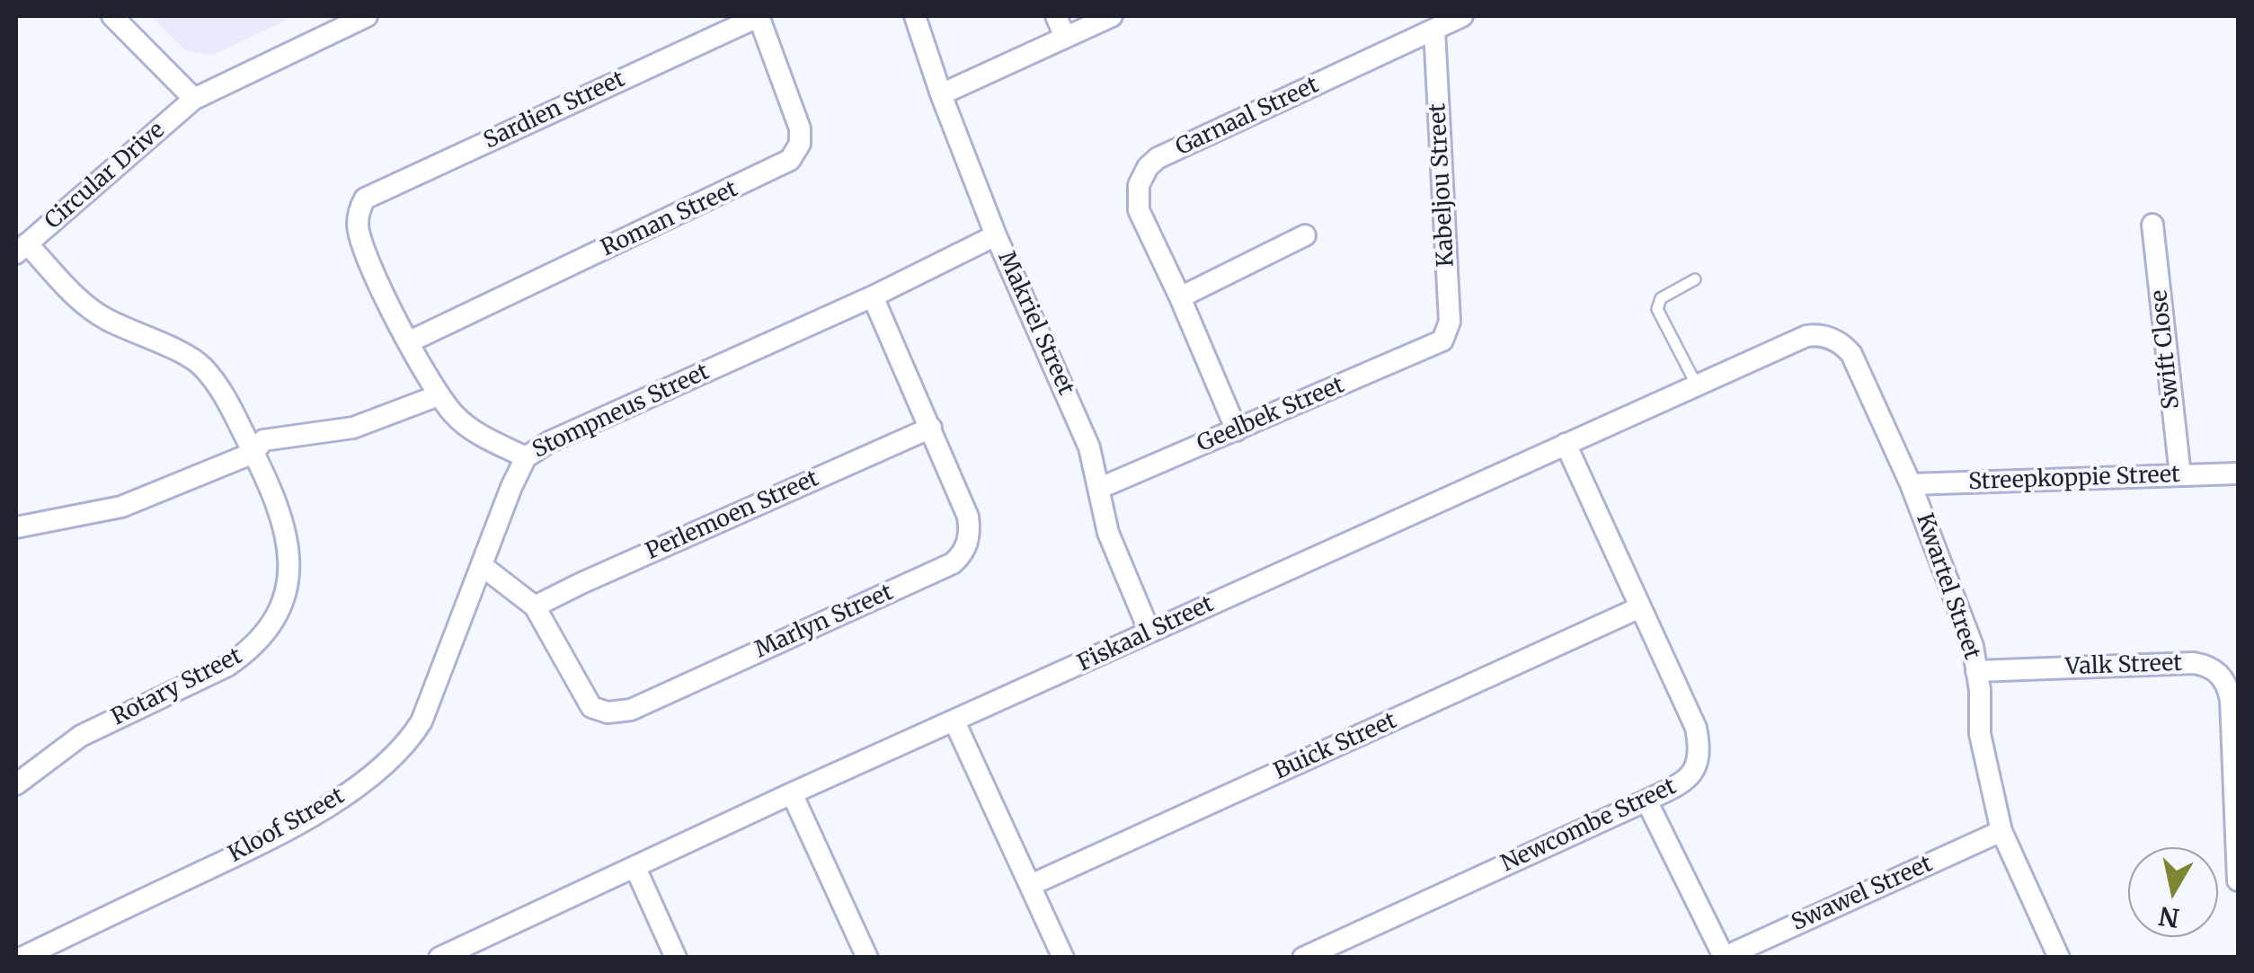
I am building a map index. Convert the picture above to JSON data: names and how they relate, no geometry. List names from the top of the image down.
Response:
{
  "streets": {
    "street": [
      "Sardien Street",
      "Garnaal Street",
      "Circular Drive",
      "Kabeljou Street",
      "Roman Street",
      "Makriel Street",
      "Swift Close",
      "Stompneus Street",
      "Geelbek Street",
      "Streepkoppie Street",
      "Perlemoen Street",
      "Kwartel Street",
      "Marlyn Street",
      "Fiskaal Street",
      "Valk Street",
      "Rotary Street",
      "Buick Street",
      "Kloof Street",
      "Newcombe Street",
      "Swawel Street"
    ]
  },
  "crossings": [
    ["Sardien Street", "Roman Street"],
    ["Sardien Street", "Stompneus Street"],
    ["Garnaal Street", "Kabeljou Street"],
    ["Garnaal Street", "Geelbek Street"],
    ["Circular Drive", "Rotary Street"],
    ["Kabeljou Street", "Geelbek Street"],
    ["Roman Street", "Stompneus Street"],
    ["Makriel Street", "Stompneus Street"],
    ["Makriel Street", "Geelbek Street"],
    ["Makriel Street", "Fiskaal Street"],
    ["Swift Close", "Streepkoppie Street"],
    ["Stompneus Street", "Marlyn Street"],
    ["Stompneus Street", "Kloof Street"],
    ["Streepkoppie Street", "Kwartel Street"],
    ["Perlemoen Street", "Marlyn Street"],
    ["Kwartel Street", "Fiskaal Street"],
    ["Kwartel Street", "Valk Street"],
    ["Kwartel Street", "Swawel Street"],
    ["Marlyn Street", "Kloof Street"],
    ["Fiskaal Street", "Newcombe Street"],
    ["Buick Street", "Newcombe Street"]
  ],
  "north": "bottom"
}
